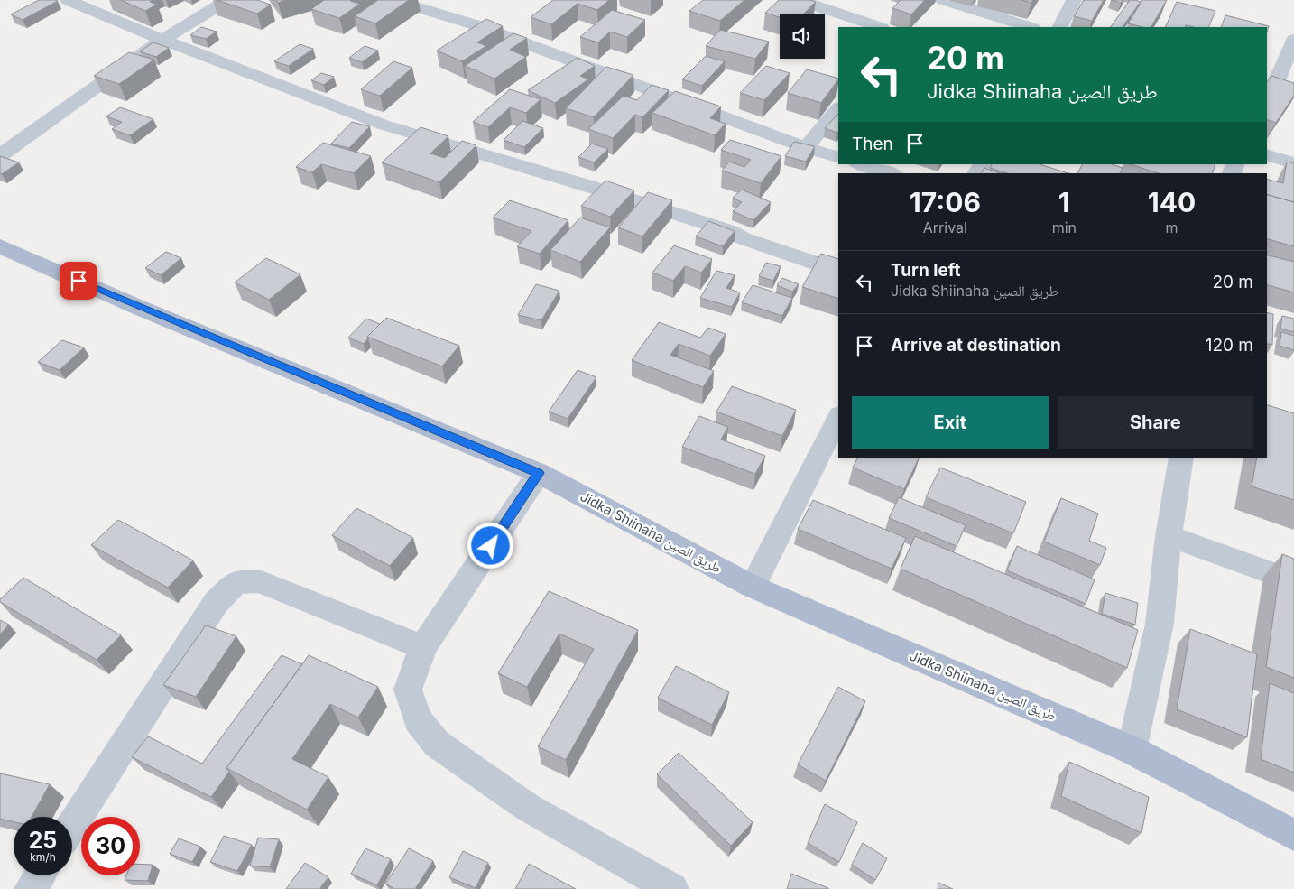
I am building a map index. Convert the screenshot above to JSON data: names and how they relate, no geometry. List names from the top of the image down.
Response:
{
  "streets": {
    "main road": ["Jidka Shiinaha طريق الصين"]
  },
  "page": {
    "turn": ["20 m", "Jidka Shiinaha طريق الصين"],
    "then": "Then",
    "eta": [
      "17:06",
      "Arrival",
      "1",
      "min",
      "140",
      "m"
    ],
    "list": [
      {
        "name": "Turn left",
        "note": "Jidka Shiinaha طريق الصين",
        "value": "20 m"
      },
      {
        "name": "Arrive at destination",
        "value": "120 m"
      }
    ],
    "buttons": ["Exit", "Share"],
    "speed": "25 km/h",
    "limit": "30"
  }
}
